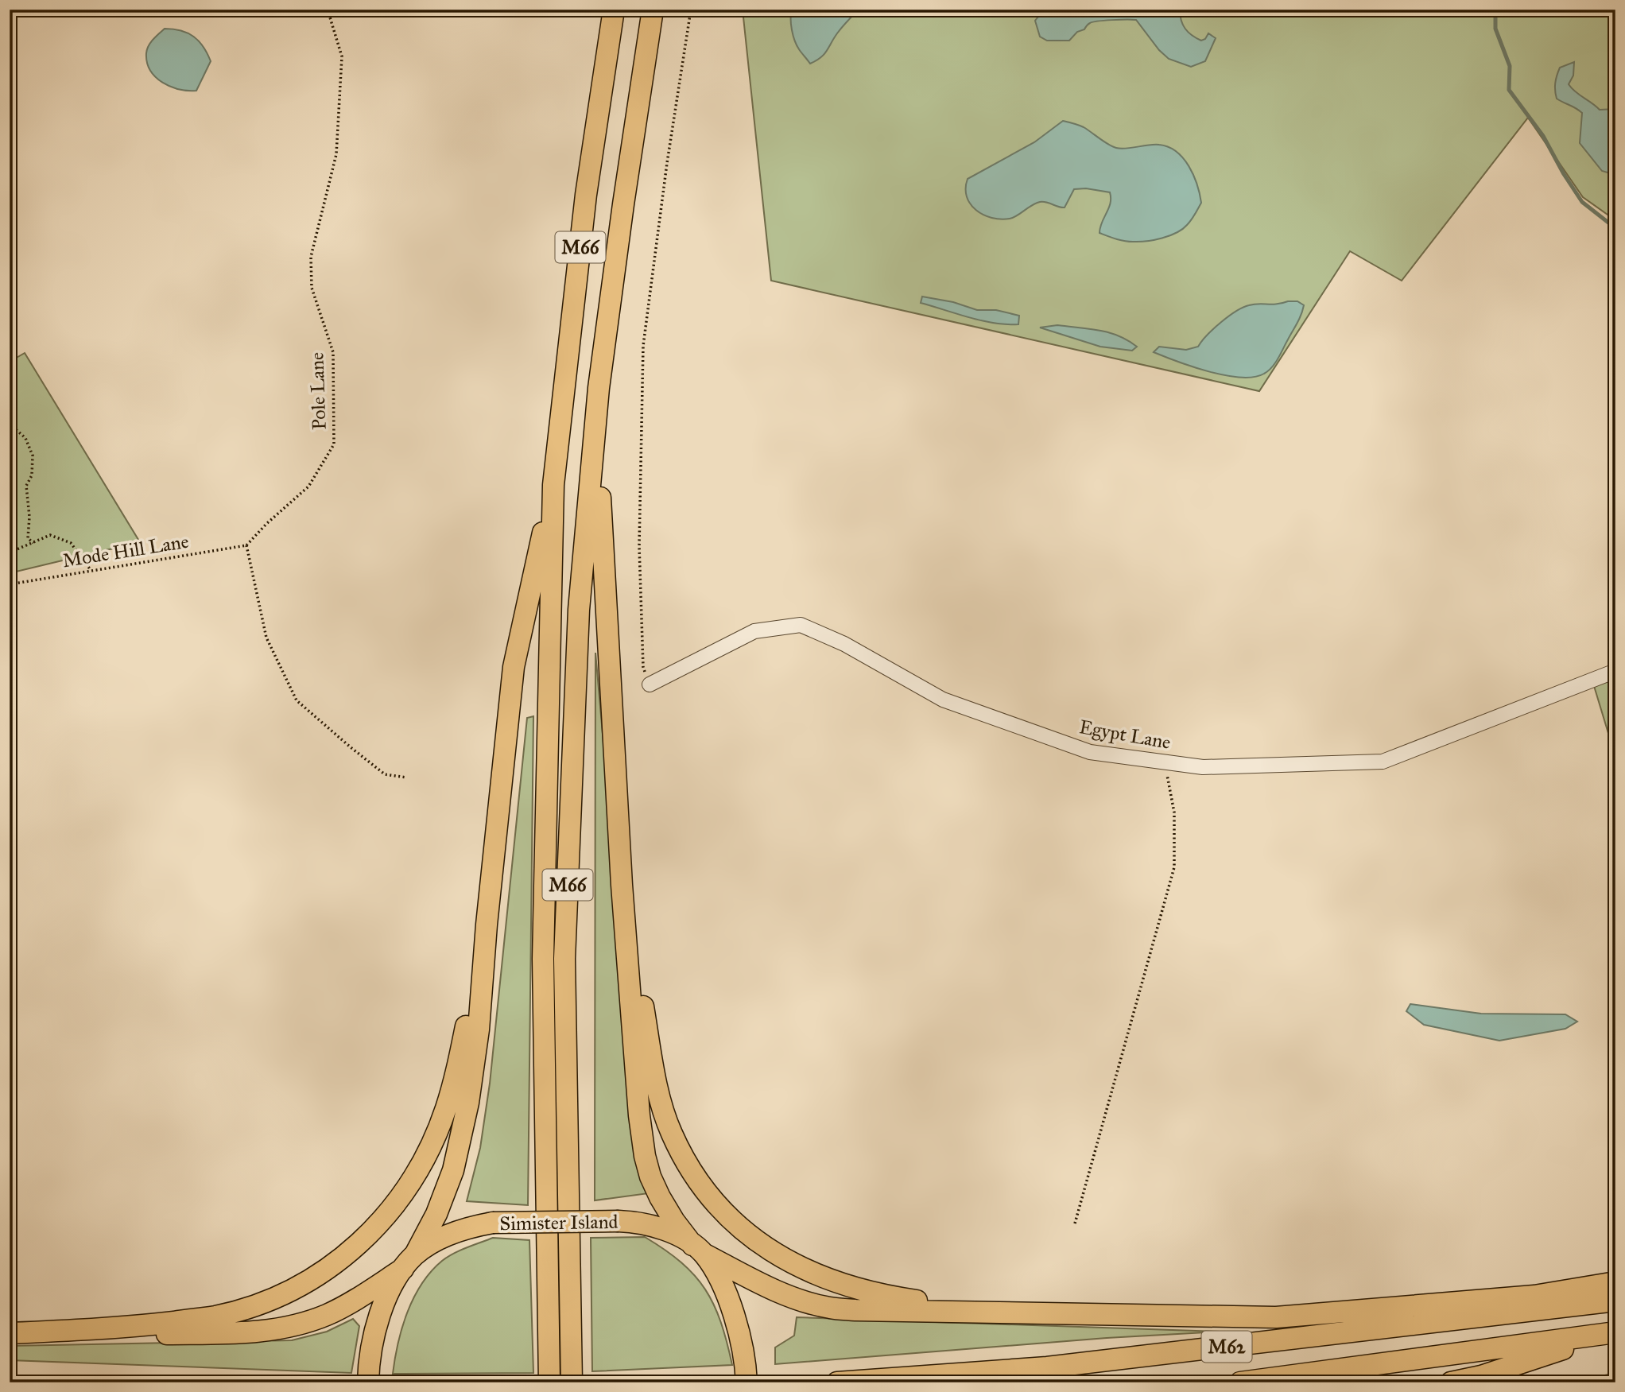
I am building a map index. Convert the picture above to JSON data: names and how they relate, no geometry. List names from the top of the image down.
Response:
{
  "streets": {
    "highway": ["M66", "Simister Island", "M62"],
    "street": ["Egypt Lane"],
    "path": ["Pole Lane", "Mode Hill Lane"]
  },
  "crossings": [
    ["Pole Lane", "Mode Hill Lane"]
  ]
}
